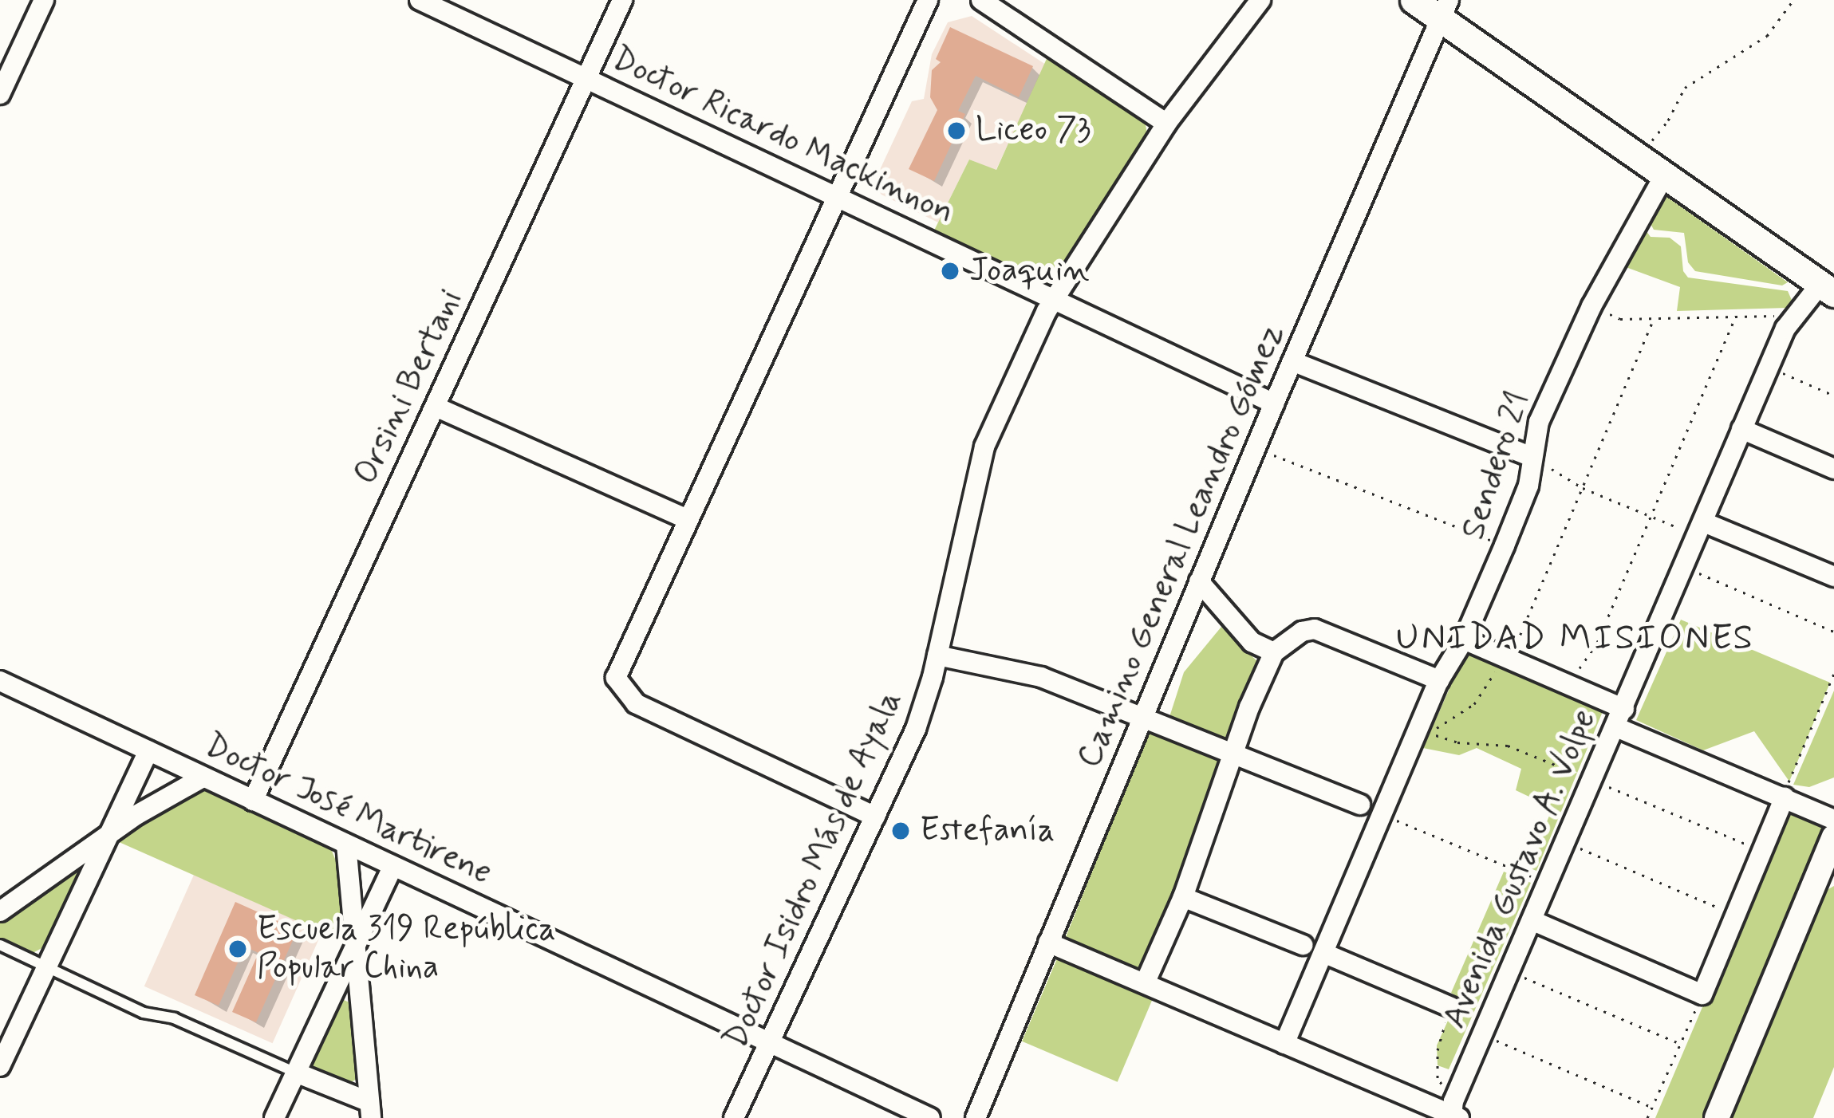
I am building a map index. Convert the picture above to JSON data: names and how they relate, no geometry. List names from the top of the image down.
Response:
{
  "streets": {
    "street": [
      "Doctor Ricardo Mackinnon",
      "Orsini Bertani",
      "Sendero 21",
      "Camino General Leandro Gómez",
      "Doctor José Martirene",
      "Avenida Gustavo A. Volpe",
      "Doctor Isidro Más de Ayala"
    ]
  },
  "crossings": [
    ["Doctor Ricardo Mackinnon", "Orsini Bertani"],
    ["Doctor Ricardo Mackinnon", "Camino General Leandro Gómez"],
    ["Doctor Ricardo Mackinnon", "Doctor Isidro Más de Ayala"],
    ["Orsini Bertani", "Doctor José Martirene"],
    ["Doctor José Martirene", "Doctor Isidro Más de Ayala"]
  ],
  "districts": ["UNIDAD MISIONES"],
  "places": [
    "Liceo 73",
    "Joaquin",
    "Estefanía",
    "Escuela 319 República Popular China"
  ]
}
